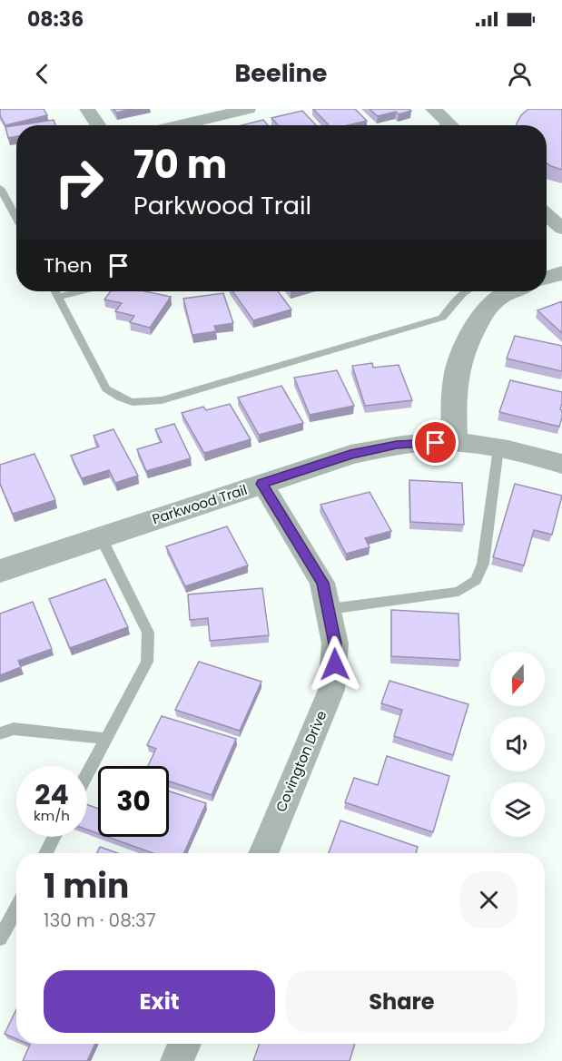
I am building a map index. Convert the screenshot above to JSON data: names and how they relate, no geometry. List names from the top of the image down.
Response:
{
  "streets": {
    "street": ["Parkwood Trail", "Covington Drive"]
  },
  "crossings": [
    ["Parkwood Trail", "Covington Drive"]
  ],
  "north": "bottom",
  "page": {
    "status": "08:36",
    "header": "Beeline",
    "turn": ["70 m", "Parkwood Trail"],
    "then": "Then",
    "speed": "24 km/h",
    "limit": "30",
    "heading": ["1 min", "130 m · 08:37"],
    "buttons": ["Exit", "Share"]
  }
}
